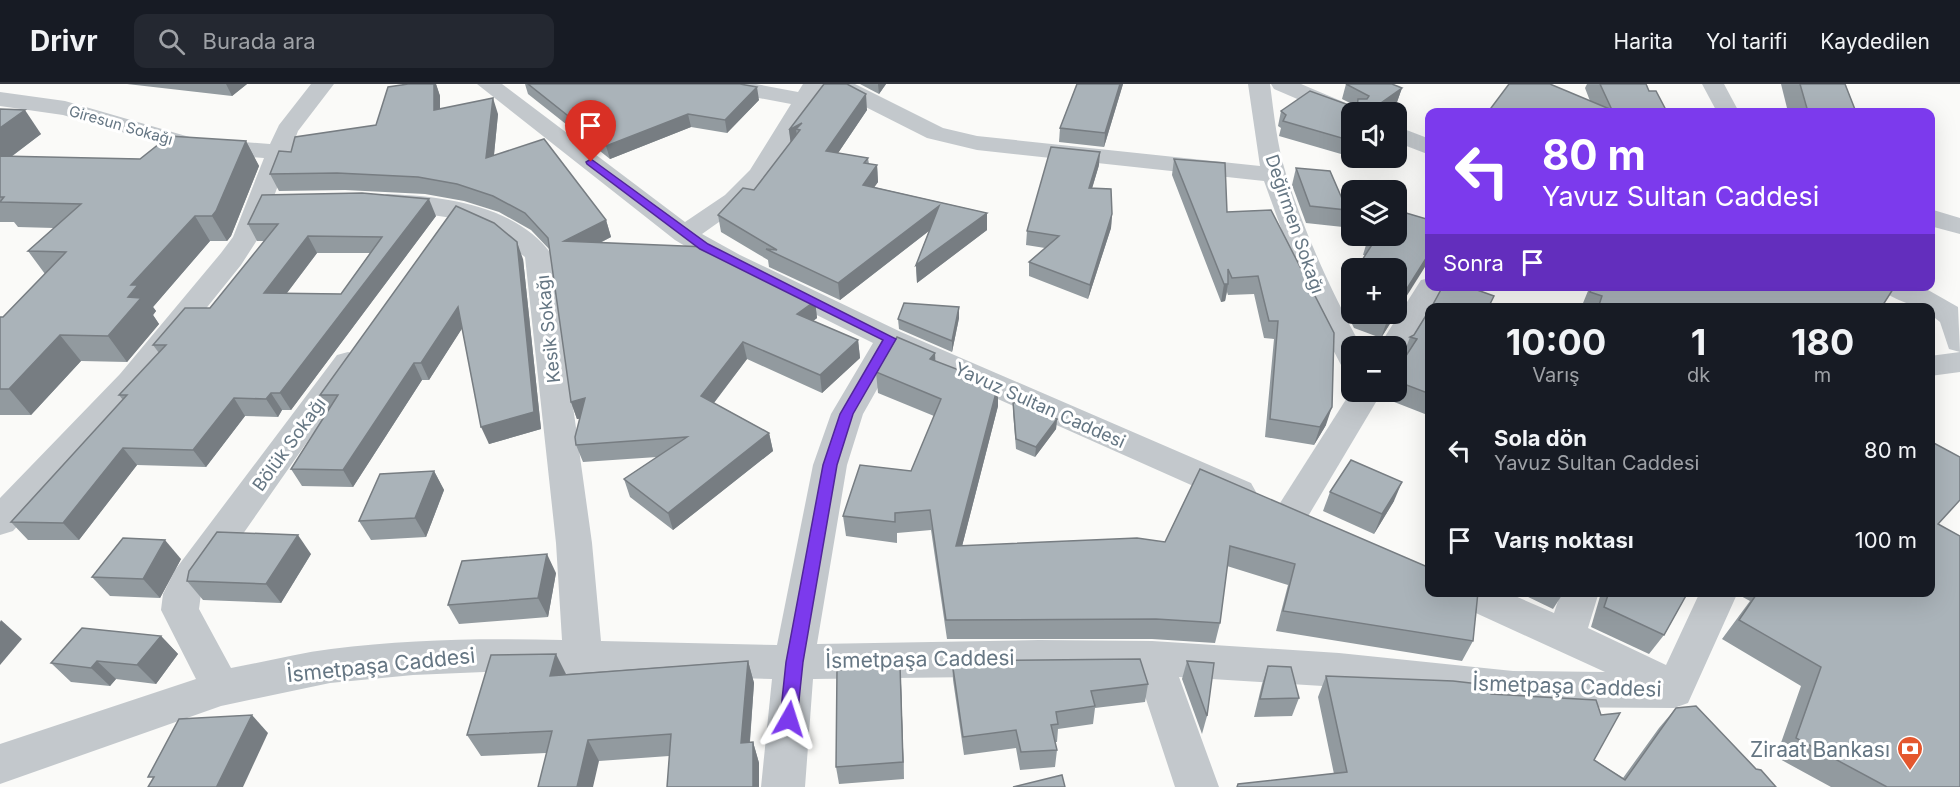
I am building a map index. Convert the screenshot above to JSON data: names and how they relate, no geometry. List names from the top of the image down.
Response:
{
  "streets": {
    "street": [
      "Giresun Sokağı",
      "Değirmen Sokağı",
      "Kesik Sokağı",
      "Yavuz Sultan Caddesi",
      "Bölük Sokağı",
      "İsmetpaşa Caddesi"
    ]
  },
  "crossings": [
    ["Kesik Sokağı", "İsmetpaşa Caddesi"],
    ["Bölük Sokağı", "İsmetpaşa Caddesi"]
  ],
  "places": {
    "bank": ["Ziraat Bankası"]
  },
  "page": {
    "header": "Drivr",
    "search": "Burada ara",
    "nav": ["Harita", "Yol tarifi", "Kaydedilen"],
    "map_buttons": ["+", "−"],
    "turn": ["80 m", "Yavuz Sultan Caddesi"],
    "then": "Sonra",
    "eta": [
      "10:00",
      "Varış",
      "1",
      "dk",
      "180",
      "m"
    ],
    "list": [
      {
        "name": "Sola dön",
        "note": "Yavuz Sultan Caddesi",
        "value": "80 m"
      },
      {
        "name": "Varış noktası",
        "value": "100 m"
      }
    ]
  }
}
